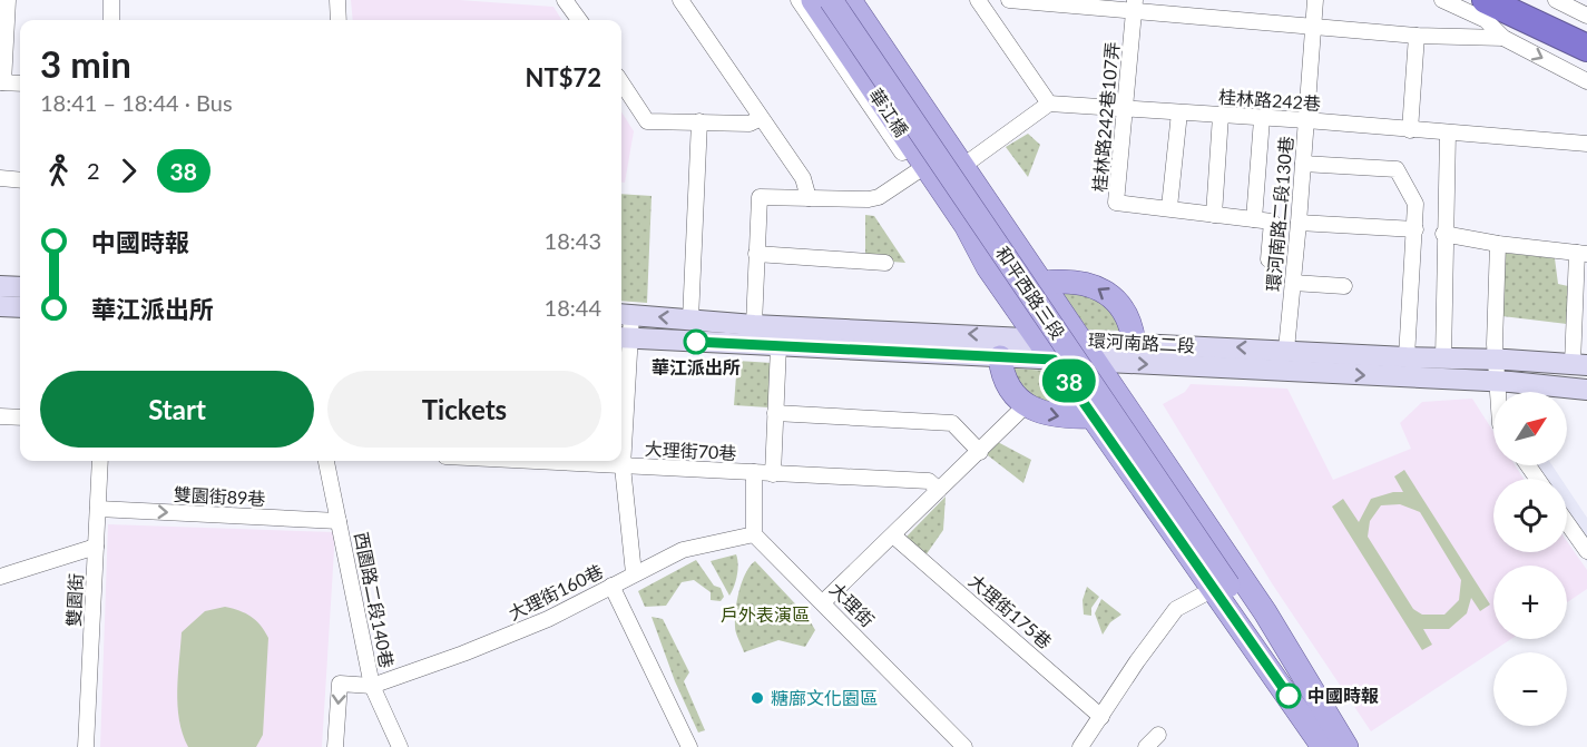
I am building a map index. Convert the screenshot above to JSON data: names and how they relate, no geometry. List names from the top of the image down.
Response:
{
  "streets": {
    "main road": ["華江橋", "和平西路三段"],
    "street": [
      "桂林路242巷",
      "桂林路242巷107弄",
      "環河南路二段130巷",
      "環河南路二段",
      "大理街70巷",
      "雙園街89巷",
      "大理街160巷",
      "雙園街",
      "西園路二段140巷",
      "大理街",
      "大理街175巷"
    ]
  },
  "crossings": [
    ["桂林路242巷", "桂林路242巷107弄"],
    ["桂林路242巷", "環河南路二段130巷"],
    ["華江橋", "和平西路三段"],
    ["環河南路二段130巷", "環河南路二段"],
    ["和平西路三段", "環河南路二段"],
    ["雙園街89巷", "雙園街"],
    ["雙園街89巷", "西園路二段140巷"],
    ["大理街160巷", "西園路二段140巷"],
    ["大理街160巷", "大理街"]
  ],
  "one_way": ["雙園街89巷"],
  "parks": ["戶外表演區"],
  "places": ["華江派出所", "中國時報", "糖廍文化園區"],
  "lines": ["bus line 38"],
  "north": "top right",
  "page": {
    "on_map": "38",
    "heading": ["3 min", "18:41 – 18:44 · Bus", "NT$72"],
    "legs": ["2", "38"],
    "list": [
      {
        "name": "中國時報",
        "value": "18:43"
      },
      {
        "name": "華江派出所",
        "value": "18:44"
      }
    ],
    "buttons": ["Start", "Tickets"],
    "map_buttons": ["+", "−"]
  }
}
